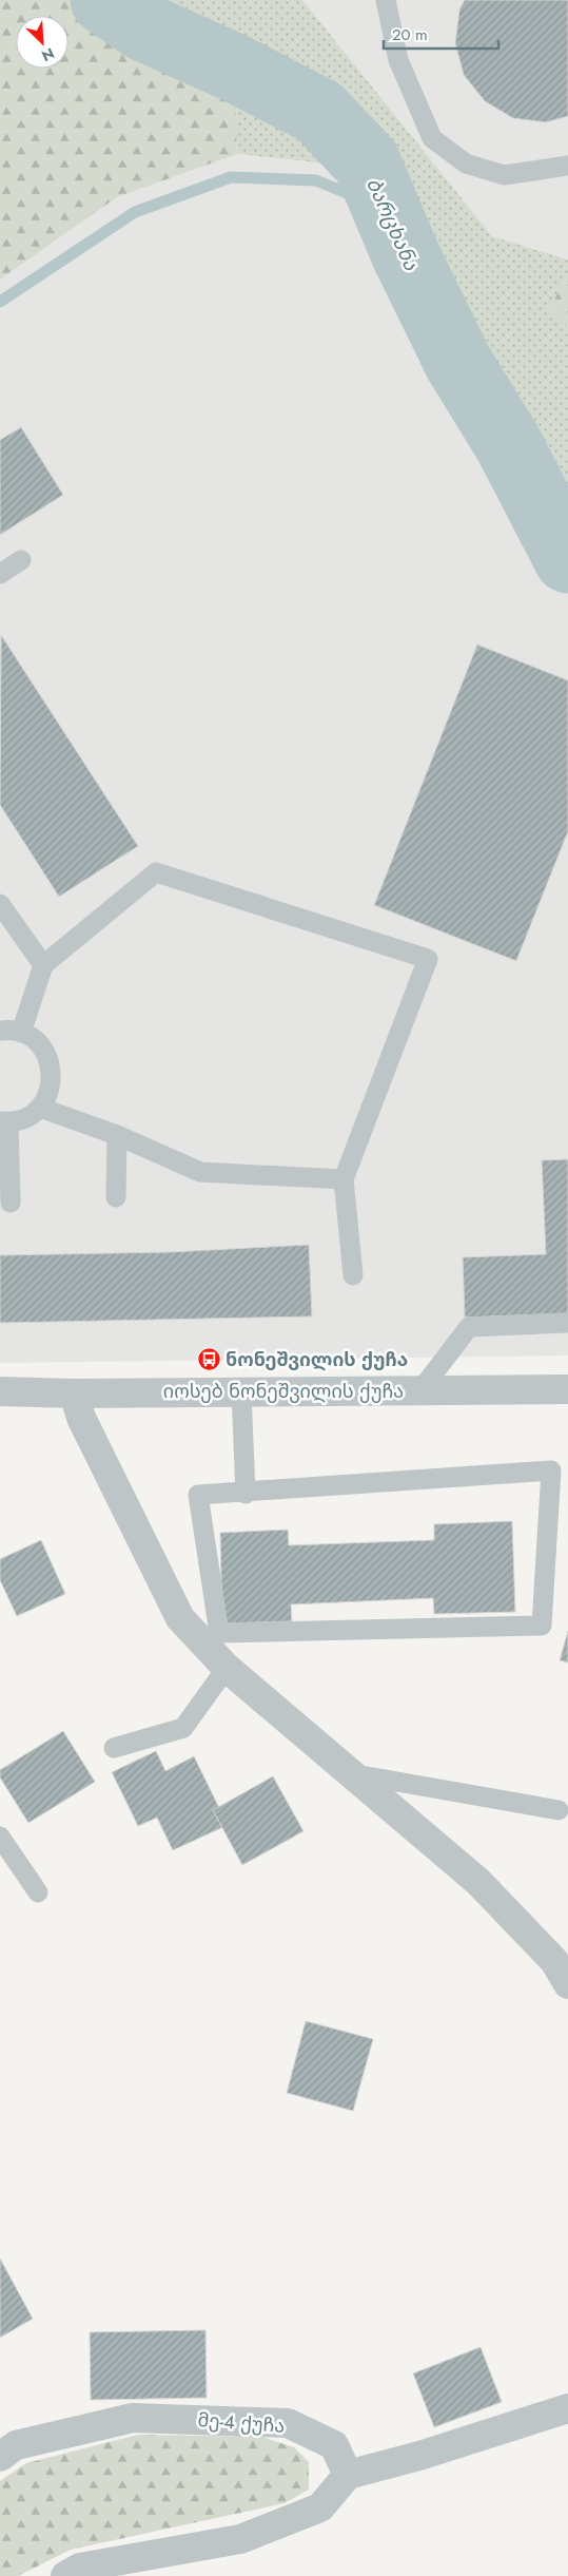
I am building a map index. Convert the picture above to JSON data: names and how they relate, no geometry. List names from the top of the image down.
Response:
{
  "streets": {
    "street": ["იოსებ ნონეშვილის ქუჩა", "მე-4 ქუჩა"]
  },
  "water": ["ბარცხანა"],
  "places": {
    "bus stop": ["ნონეშვილის ქუჩა"]
  },
  "scale_bar": "20 m",
  "north": "bottom right"
}
